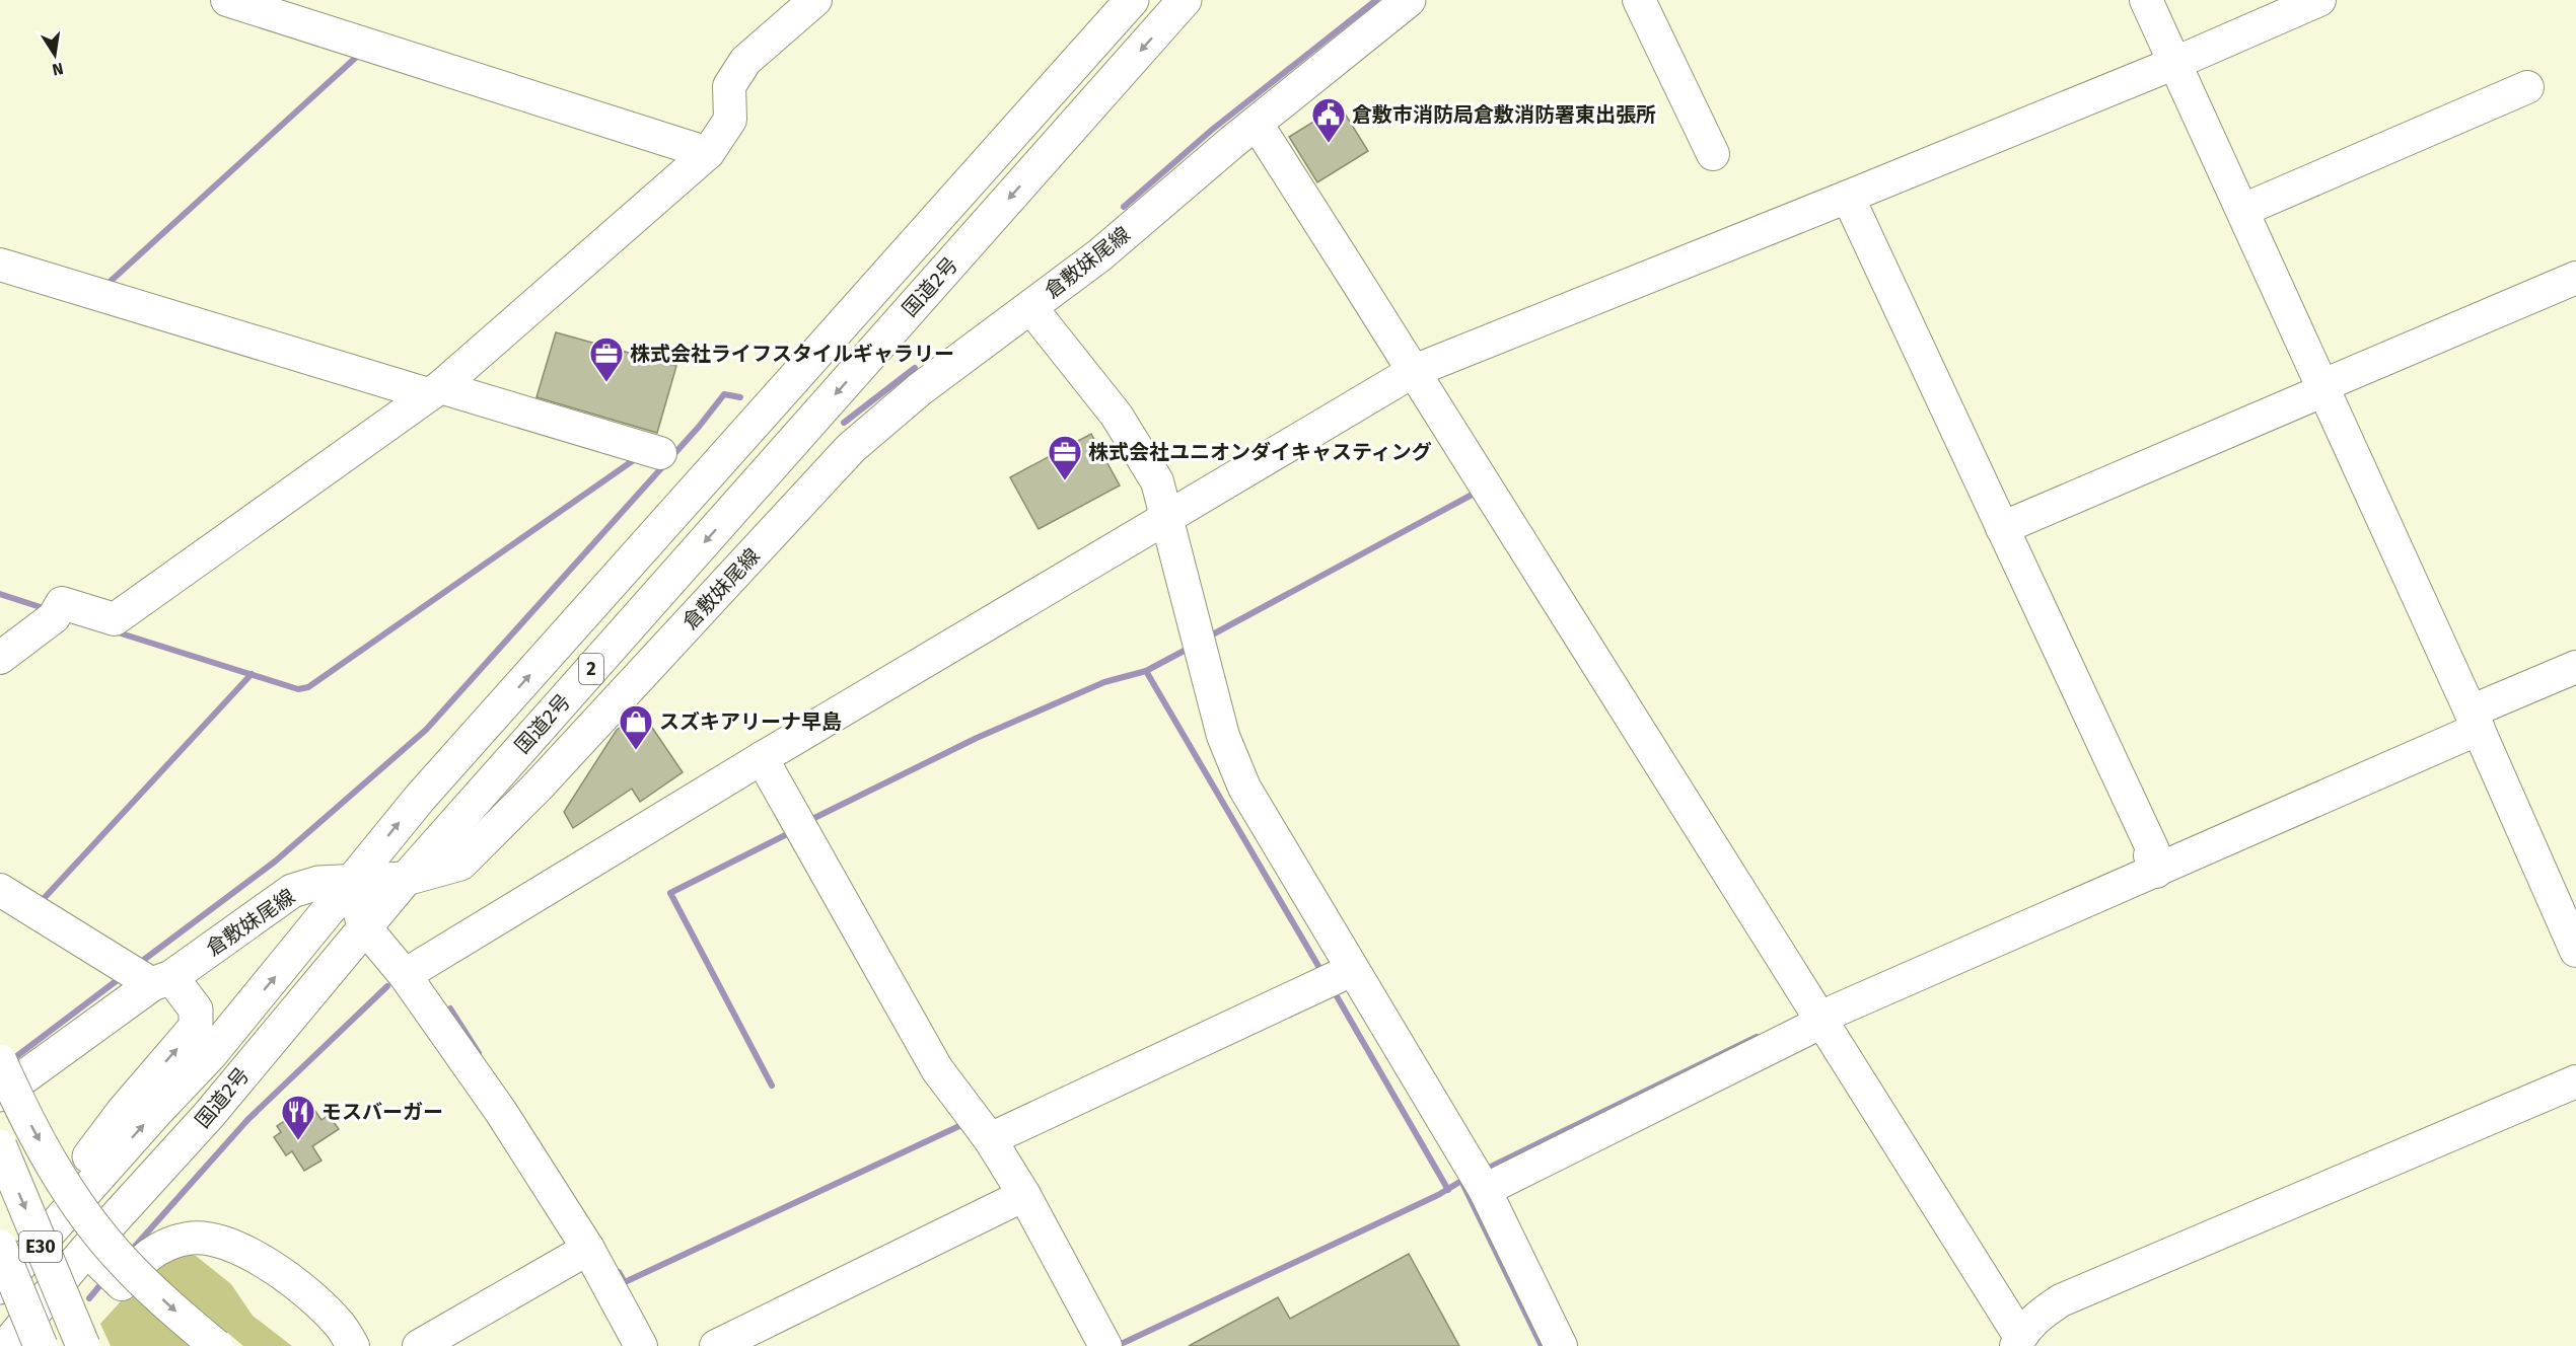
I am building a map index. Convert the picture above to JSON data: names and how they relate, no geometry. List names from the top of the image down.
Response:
{
  "streets": {
    "main road": [
      "倉敷妹尾線",
      "国道2号",
      "2",
      "E30"
    ]
  },
  "crossings": [
    ["倉敷妹尾線", "国道2号"],
    ["国道2号", "E30"]
  ],
  "places": {
    "public building": ["倉敷市消防局倉敷消防署東出張所"],
    "office": ["株式会社ライフスタイルギャラリー", "株式会社ユニオンダイキャスティング"],
    "shop": ["スズキアリーナ早島"],
    "restaurant": ["モスバーガー"]
  },
  "north": "bottom"
}
